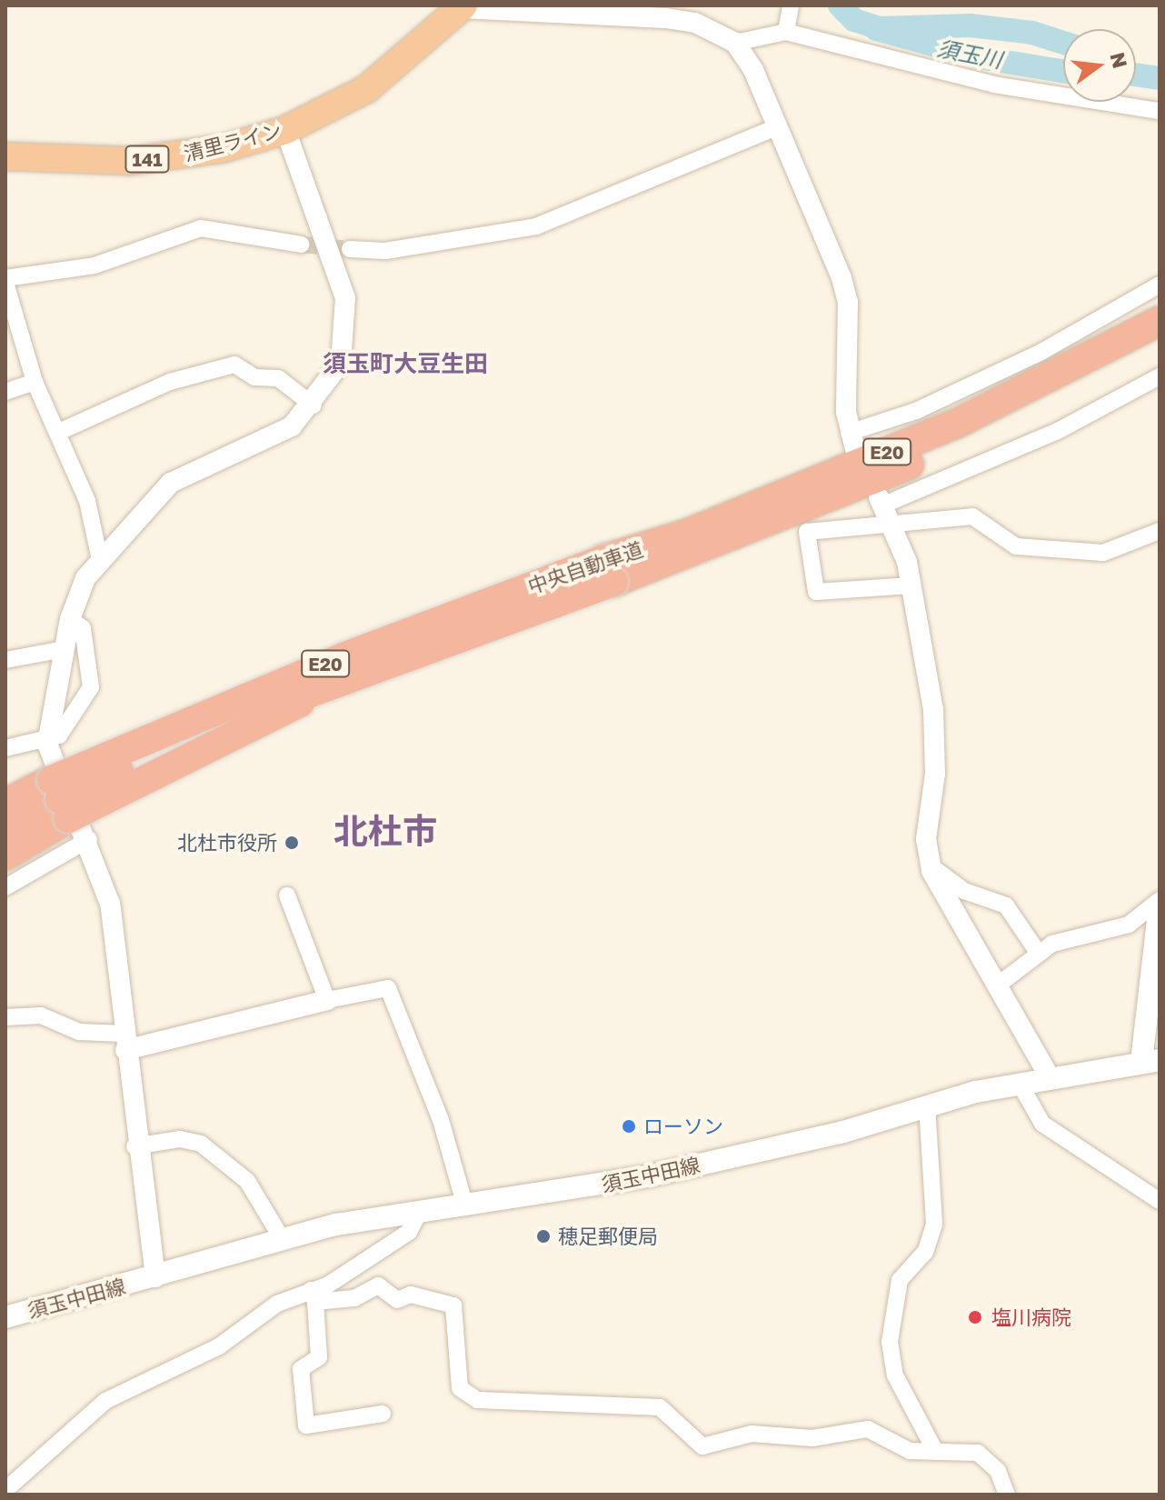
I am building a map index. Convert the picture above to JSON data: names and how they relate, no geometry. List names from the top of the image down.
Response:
{
  "streets": {
    "highway": [
      "清里ライン",
      "141",
      "E20",
      "中央自動車道"
    ],
    "main road": ["須玉中田線"]
  },
  "districts": ["須玉町大豆生田", "北杜市"],
  "water": ["須玉川"],
  "places": [
    "北杜市役所",
    "ローソン",
    "穂足郵便局",
    "塩川病院"
  ],
  "north": "right"
}
